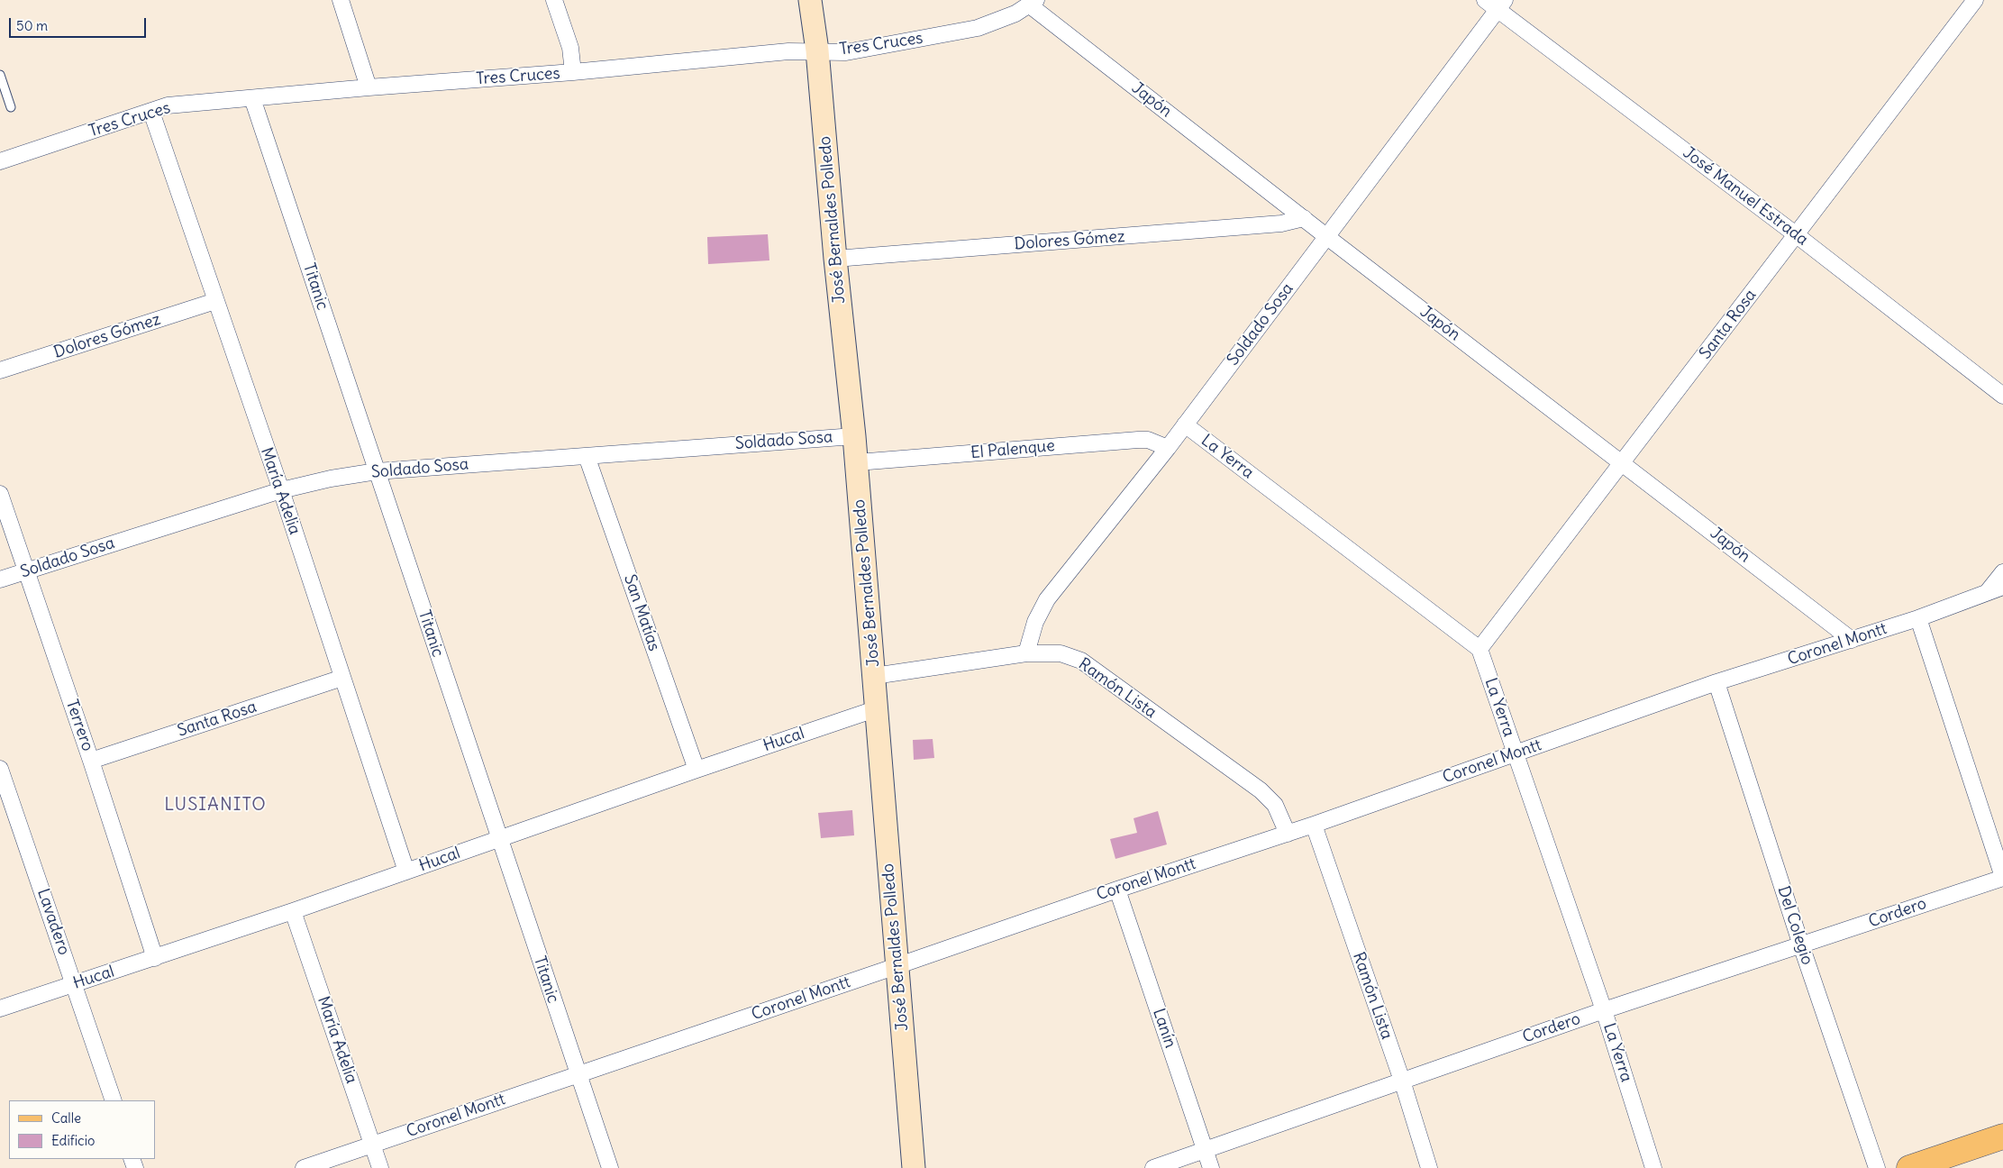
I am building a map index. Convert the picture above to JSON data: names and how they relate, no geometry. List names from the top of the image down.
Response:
{
  "streets": {
    "main road": ["José Bernaldes Polledo"],
    "street": [
      "Tres Cruces",
      "Japón",
      "José Manuel Estrada",
      "Dolores Gómez",
      "Titanic",
      "Soldado Sosa",
      "Santa Rosa",
      "El Palenque",
      "La Yerra",
      "María Adelia",
      "San Matías",
      "Coronel Montt",
      "Ramón Lista",
      "Terrero",
      "Hucal",
      "Cordero",
      "Lavadero",
      "Del Colegio",
      "Lanín"
    ]
  },
  "crossings": [
    ["Tres Cruces", "Japón"],
    ["Tres Cruces", "José Bernaldes Polledo"],
    ["Tres Cruces", "Titanic"],
    ["Tres Cruces", "María Adelia"],
    ["Japón", "Dolores Gómez"],
    ["Japón", "Soldado Sosa"],
    ["Japón", "Santa Rosa"],
    ["Japón", "Coronel Montt"],
    ["José Manuel Estrada", "Soldado Sosa"],
    ["José Manuel Estrada", "Santa Rosa"],
    ["José Bernaldes Polledo", "Dolores Gómez"],
    ["José Bernaldes Polledo", "Soldado Sosa"],
    ["José Bernaldes Polledo", "El Palenque"],
    ["José Bernaldes Polledo", "Coronel Montt"],
    ["José Bernaldes Polledo", "Ramón Lista"],
    ["José Bernaldes Polledo", "Hucal"],
    ["Dolores Gómez", "María Adelia"],
    ["Titanic", "Soldado Sosa"],
    ["Titanic", "Coronel Montt"],
    ["Titanic", "Hucal"],
    ["Soldado Sosa", "El Palenque"],
    ["Soldado Sosa", "La Yerra"],
    ["Soldado Sosa", "María Adelia"],
    ["Soldado Sosa", "San Matías"],
    ["Soldado Sosa", "Ramón Lista"],
    ["Soldado Sosa", "Terrero"],
    ["Santa Rosa", "La Yerra"],
    ["Santa Rosa", "María Adelia"],
    ["Santa Rosa", "Terrero"],
    ["La Yerra", "Coronel Montt"],
    ["La Yerra", "Cordero"],
    ["María Adelia", "Coronel Montt"],
    ["María Adelia", "Hucal"],
    ["San Matías", "Hucal"],
    ["Coronel Montt", "Ramón Lista"],
    ["Coronel Montt", "Del Colegio"],
    ["Coronel Montt", "Lanín"],
    ["Ramón Lista", "Cordero"],
    ["Terrero", "Hucal"],
    ["Hucal", "Lavadero"],
    ["Cordero", "Del Colegio"],
    ["Cordero", "Lanín"]
  ],
  "districts": ["LUSIANITO"],
  "legend": ["Calle", "Edificio"],
  "scale_bar": "50 m"
}
